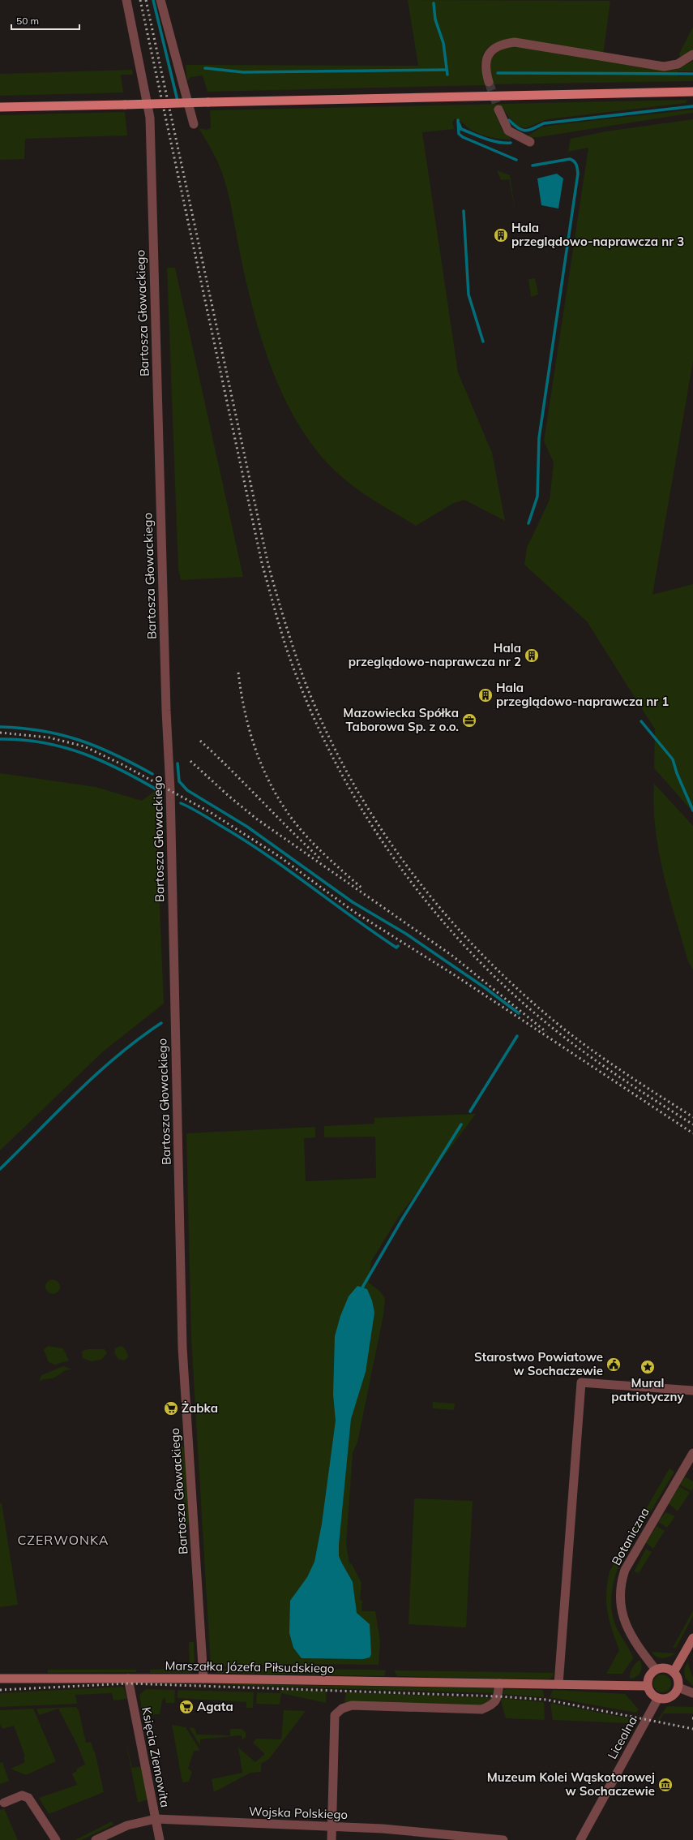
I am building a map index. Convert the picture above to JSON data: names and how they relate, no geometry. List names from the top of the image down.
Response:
{
  "streets": {
    "main road": ["Marszałka Józefa Piłsudskiego"],
    "street": [
      "Bartosza Głowackiego",
      "Botaniczna",
      "Licealna",
      "Księcia Ziemowita",
      "Wojska Polskiego"
    ]
  },
  "crossings": [
    ["Bartosza Głowackiego", "Marszałka Józefa Piłsudskiego"],
    ["Botaniczna", "Marszałka Józefa Piłsudskiego"],
    ["Botaniczna", "Licealna"],
    ["Marszałka Józefa Piłsudskiego", "Licealna"],
    ["Marszałka Józefa Piłsudskiego", "Księcia Ziemowita"],
    ["Księcia Ziemowita", "Wojska Polskiego"]
  ],
  "districts": ["CZERWONKA"],
  "places": {
    "building": ["Hala przeglądowo-naprawcza nr 3", "Hala przeglądowo-naprawcza nr 2", "Hala przeglądowo-naprawcza nr 1"],
    "office": ["Mazowiecka Spółka Taborowa Sp. z o.o."],
    "public building": ["Starostwo Powiatowe w Sochaczewie"],
    "place": ["Mural patriotyczny"],
    "supermarket": ["Żabka", "Agata"],
    "museum": ["Muzeum Kolei Wąskotorowej w Sochaczewie"]
  },
  "scale_bar": "50 m"
}
